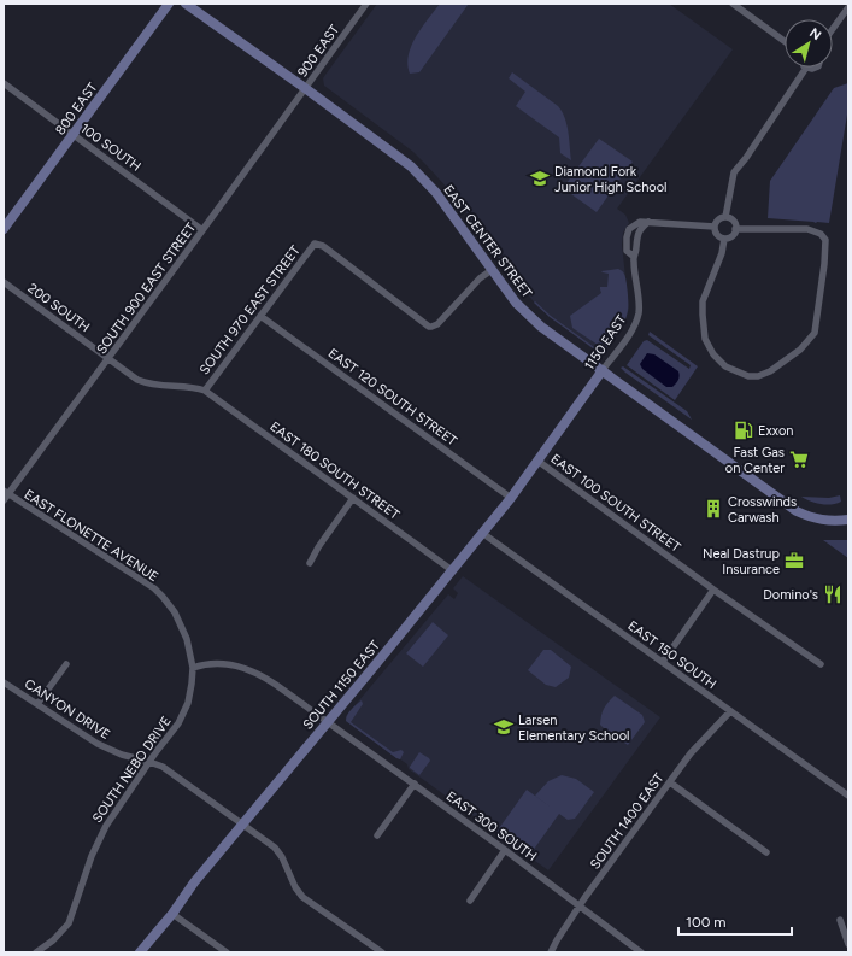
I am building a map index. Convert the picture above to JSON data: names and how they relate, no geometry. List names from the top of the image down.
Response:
{
  "streets": {
    "street": [
      "900 EAST",
      "800 EAST",
      "100 SOUTH",
      "EAST CENTER STREET",
      "SOUTH 900 EAST STREET",
      "200 SOUTH",
      "SOUTH 970 EAST STREET",
      "1150 EAST",
      "EAST 120 SOUTH STREET",
      "EAST 180 SOUTH STREET",
      "EAST 100 SOUTH STREET",
      "EAST FLONETTE AVENUE",
      "EAST 150 SOUTH",
      "SOUTH 1150 EAST",
      "CANYON DRIVE",
      "SOUTH NEBO DRIVE",
      "SOUTH 1400 EAST",
      "EAST 300 SOUTH"
    ]
  },
  "crossings": [
    ["900 EAST", "EAST CENTER STREET"],
    ["900 EAST", "SOUTH 900 EAST STREET"],
    ["800 EAST", "100 SOUTH"],
    ["100 SOUTH", "SOUTH 900 EAST STREET"],
    ["EAST CENTER STREET", "SOUTH 900 EAST STREET"],
    ["EAST CENTER STREET", "SOUTH 970 EAST STREET"],
    ["EAST CENTER STREET", "1150 EAST"],
    ["SOUTH 900 EAST STREET", "200 SOUTH"],
    ["SOUTH 900 EAST STREET", "EAST FLONETTE AVENUE"],
    ["200 SOUTH", "SOUTH 970 EAST STREET"],
    ["200 SOUTH", "EAST 180 SOUTH STREET"],
    ["SOUTH 970 EAST STREET", "EAST 120 SOUTH STREET"],
    ["SOUTH 970 EAST STREET", "EAST 180 SOUTH STREET"],
    ["1150 EAST", "SOUTH 1150 EAST"],
    ["EAST 120 SOUTH STREET", "SOUTH 1150 EAST"],
    ["EAST 180 SOUTH STREET", "SOUTH 1150 EAST"],
    ["EAST 100 SOUTH STREET", "SOUTH 1150 EAST"],
    ["EAST FLONETTE AVENUE", "SOUTH NEBO DRIVE"],
    ["EAST 150 SOUTH", "SOUTH 1150 EAST"],
    ["EAST 150 SOUTH", "SOUTH 1400 EAST"],
    ["SOUTH 1150 EAST", "CANYON DRIVE"],
    ["SOUTH 1150 EAST", "EAST 300 SOUTH"],
    ["CANYON DRIVE", "SOUTH NEBO DRIVE"],
    ["SOUTH 1400 EAST", "EAST 300 SOUTH"]
  ],
  "places": {
    "school or university": ["Diamond Fork Junior High School", "Larsen Elementary School"],
    "fuel station": ["Exxon"],
    "supermarket": ["Fast Gas on Center"],
    "building": ["Crosswinds Carwash"],
    "office": ["Neal Dastrup Insurance"],
    "restaurant": ["Domino's"]
  },
  "scale_bar": "100 m",
  "north": "top right"
}
